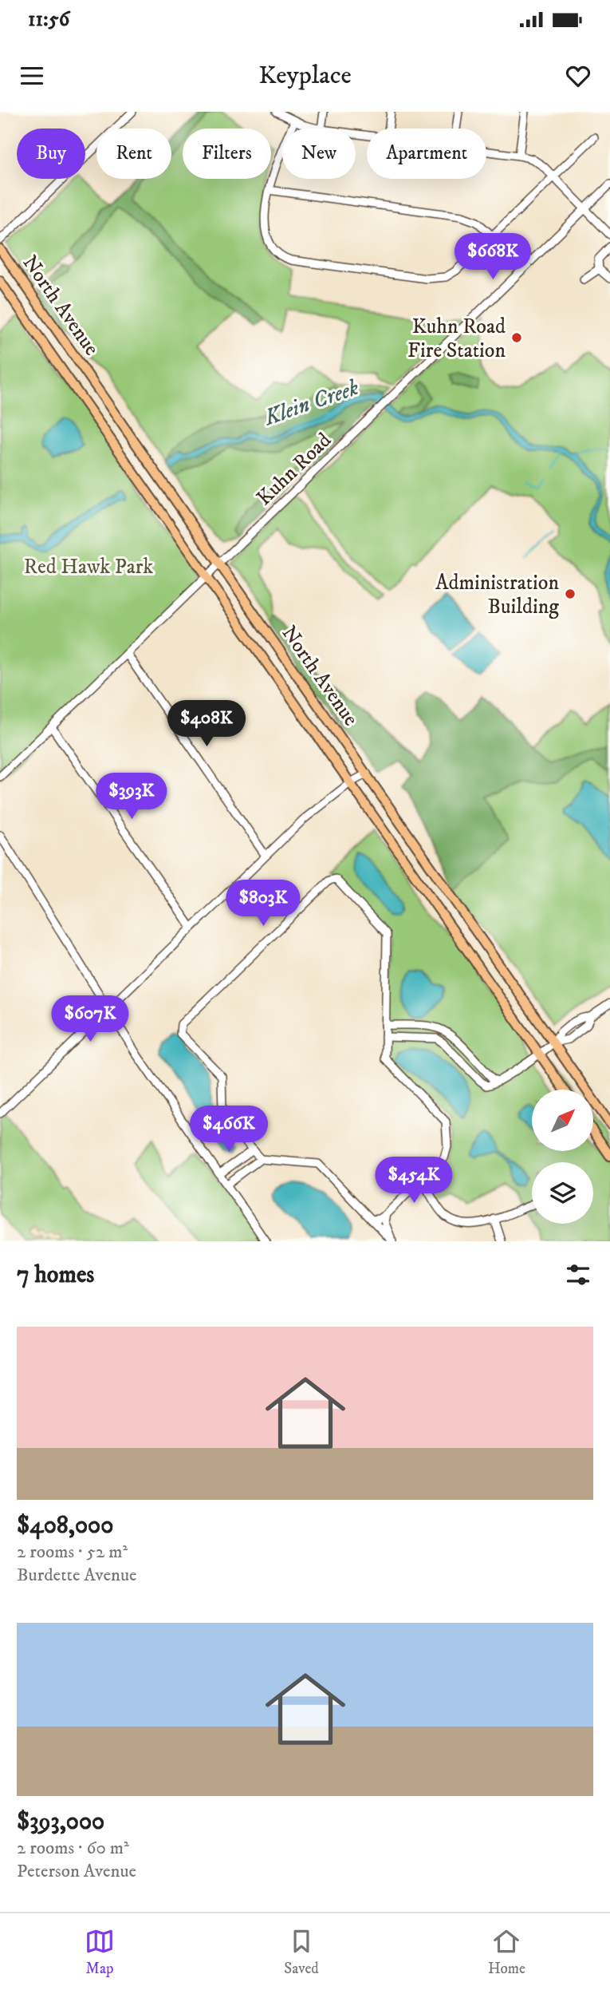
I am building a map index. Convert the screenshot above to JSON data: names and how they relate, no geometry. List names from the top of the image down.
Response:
{
  "streets": {
    "main road": ["North Avenue"],
    "street": ["Kuhn Road"]
  },
  "crossings": [
    ["North Avenue", "Kuhn Road"]
  ],
  "water": ["Klein Creek"],
  "parks": ["Red Hawk Park"],
  "places": ["Kuhn Road Fire Station", "Administration Building"],
  "north": "top right",
  "page": {
    "status": "11:56",
    "header": "Keyplace",
    "chip": [
      "Buy",
      "Rent",
      "Filters",
      "New",
      "Apartment"
    ],
    "price": [
      "$668K",
      "$408K",
      "$393K",
      "$803K",
      "$607K",
      "$466K",
      "$454K"
    ],
    "heading": "7 homes",
    "list": [
      {
        "name": "$408,000",
        "note": "2 rooms · 52 m² · Burdette Avenue"
      },
      {
        "name": "$393,000",
        "note": "2 rooms · 60 m² · Peterson Avenue"
      }
    ],
    "tabs": ["Map", "Saved", "Home"]
  }
}
